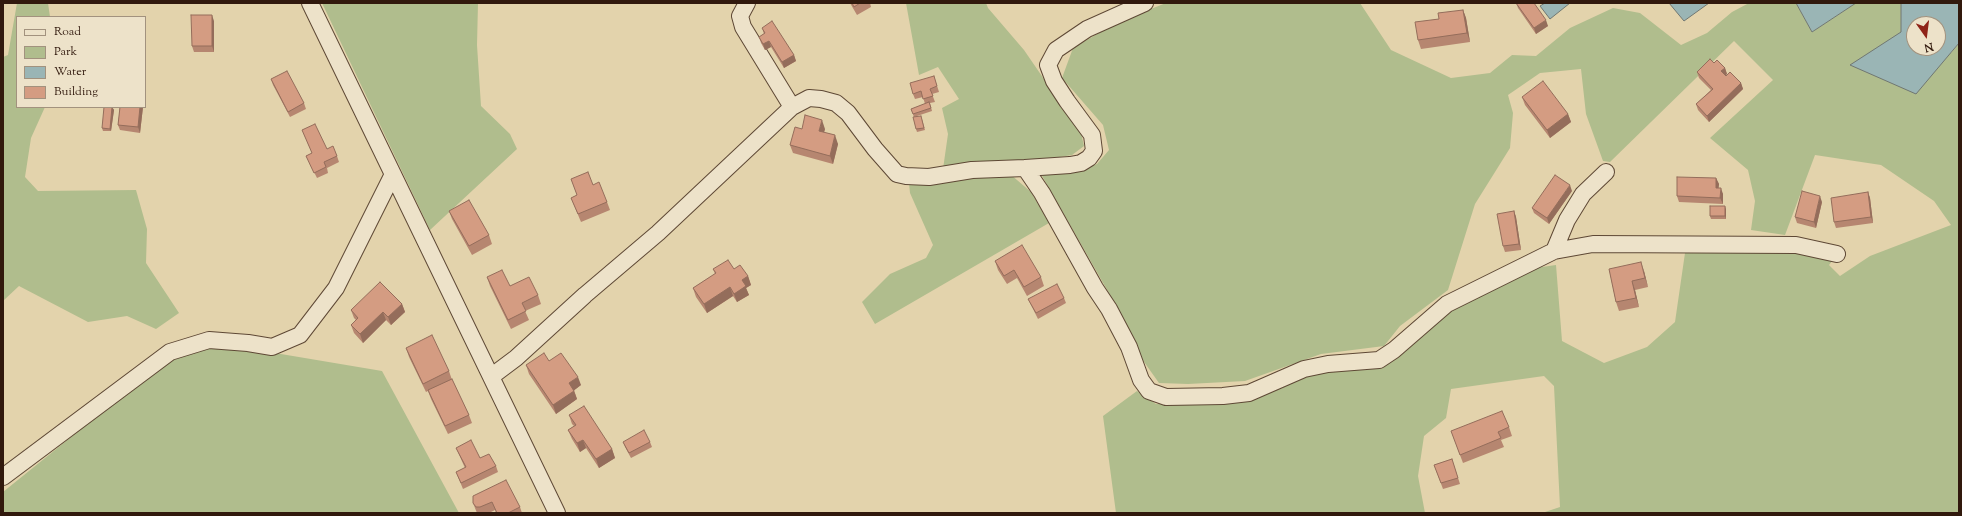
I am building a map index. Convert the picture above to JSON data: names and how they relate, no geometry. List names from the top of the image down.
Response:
{
  "legend": [
    "Road",
    "Park",
    "Water",
    "Building"
  ],
  "north": "bottom"
}
